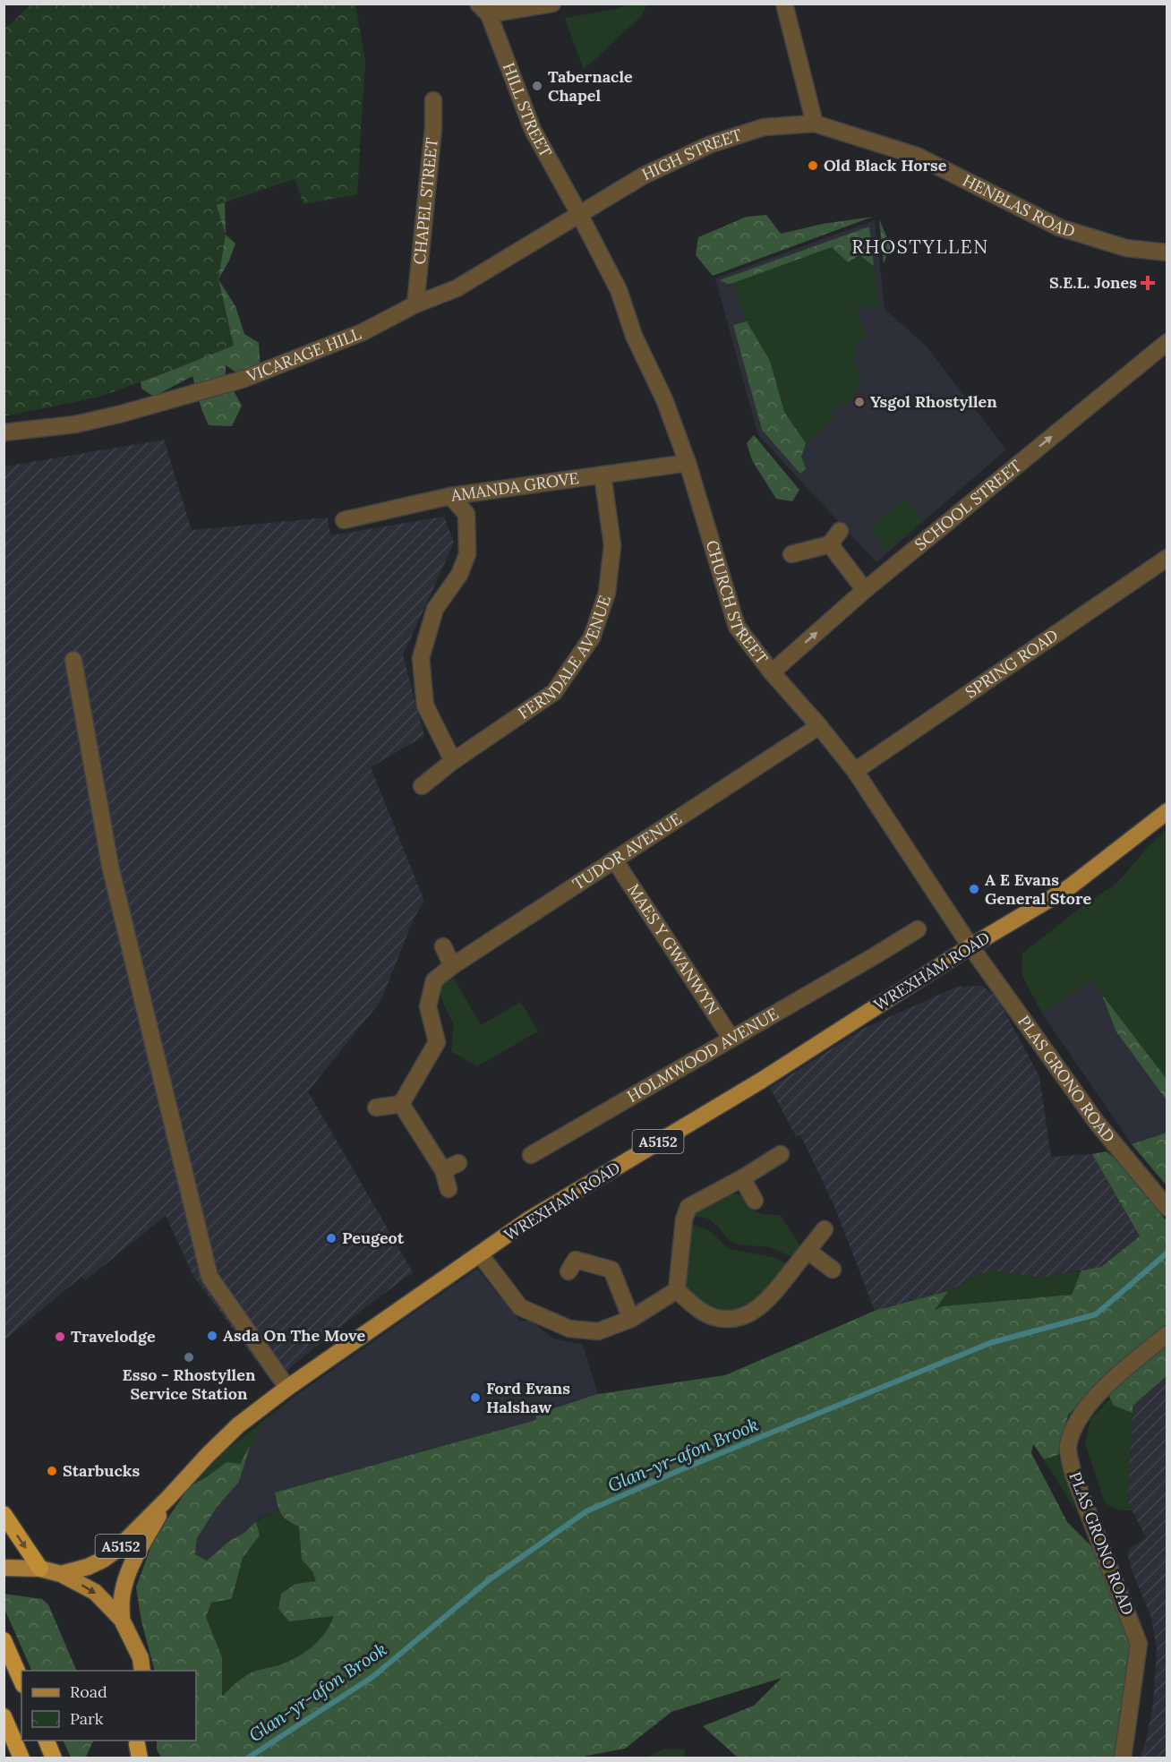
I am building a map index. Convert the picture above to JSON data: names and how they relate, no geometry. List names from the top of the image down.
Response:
{
  "streets": {
    "main road": ["WREXHAM ROAD", "A5152"],
    "street": [
      "HILL STREET",
      "HIGH STREET",
      "CHAPEL STREET",
      "HENBLAS ROAD",
      "VICARAGE HILL",
      "AMANDA GROVE",
      "SCHOOL STREET",
      "CHURCH STREET",
      "FERNDALE AVENUE",
      "SPRING ROAD",
      "TUDOR AVENUE",
      "MAES Y GWANWYN",
      "HOLMWOOD AVENUE",
      "PLAS GRONO ROAD"
    ]
  },
  "crossings": [
    ["HILL STREET", "HIGH STREET"],
    ["HILL STREET", "VICARAGE HILL"],
    ["HILL STREET", "CHURCH STREET"],
    ["HIGH STREET", "HENBLAS ROAD"],
    ["HIGH STREET", "VICARAGE HILL"],
    ["HIGH STREET", "CHURCH STREET"],
    ["CHAPEL STREET", "VICARAGE HILL"],
    ["VICARAGE HILL", "CHURCH STREET"],
    ["AMANDA GROVE", "CHURCH STREET"],
    ["AMANDA GROVE", "FERNDALE AVENUE"],
    ["SCHOOL STREET", "CHURCH STREET"],
    ["CHURCH STREET", "SPRING ROAD"],
    ["CHURCH STREET", "TUDOR AVENUE"],
    ["CHURCH STREET", "WREXHAM ROAD"],
    ["CHURCH STREET", "PLAS GRONO ROAD"],
    ["TUDOR AVENUE", "MAES Y GWANWYN"],
    ["MAES Y GWANWYN", "HOLMWOOD AVENUE"],
    ["WREXHAM ROAD", "PLAS GRONO ROAD"]
  ],
  "one_way": ["SCHOOL STREET"],
  "districts": ["RHOSTYLLEN"],
  "water": ["Glan-yr-afon Brook"],
  "places": {
    "other": [
      "Tabernacle Chapel",
      "Old Black Horse",
      "Ysgol Rhostyllen",
      "A E Evans General Store",
      "Peugeot",
      "Asda On The Move",
      "Travelodge",
      "Esso - Rhostyllen Service Station",
      "Ford Evans Halshaw",
      "Starbucks"
    ],
    "health": ["S.E.L. Jones"]
  },
  "legend": ["Road", "Park"]
}
